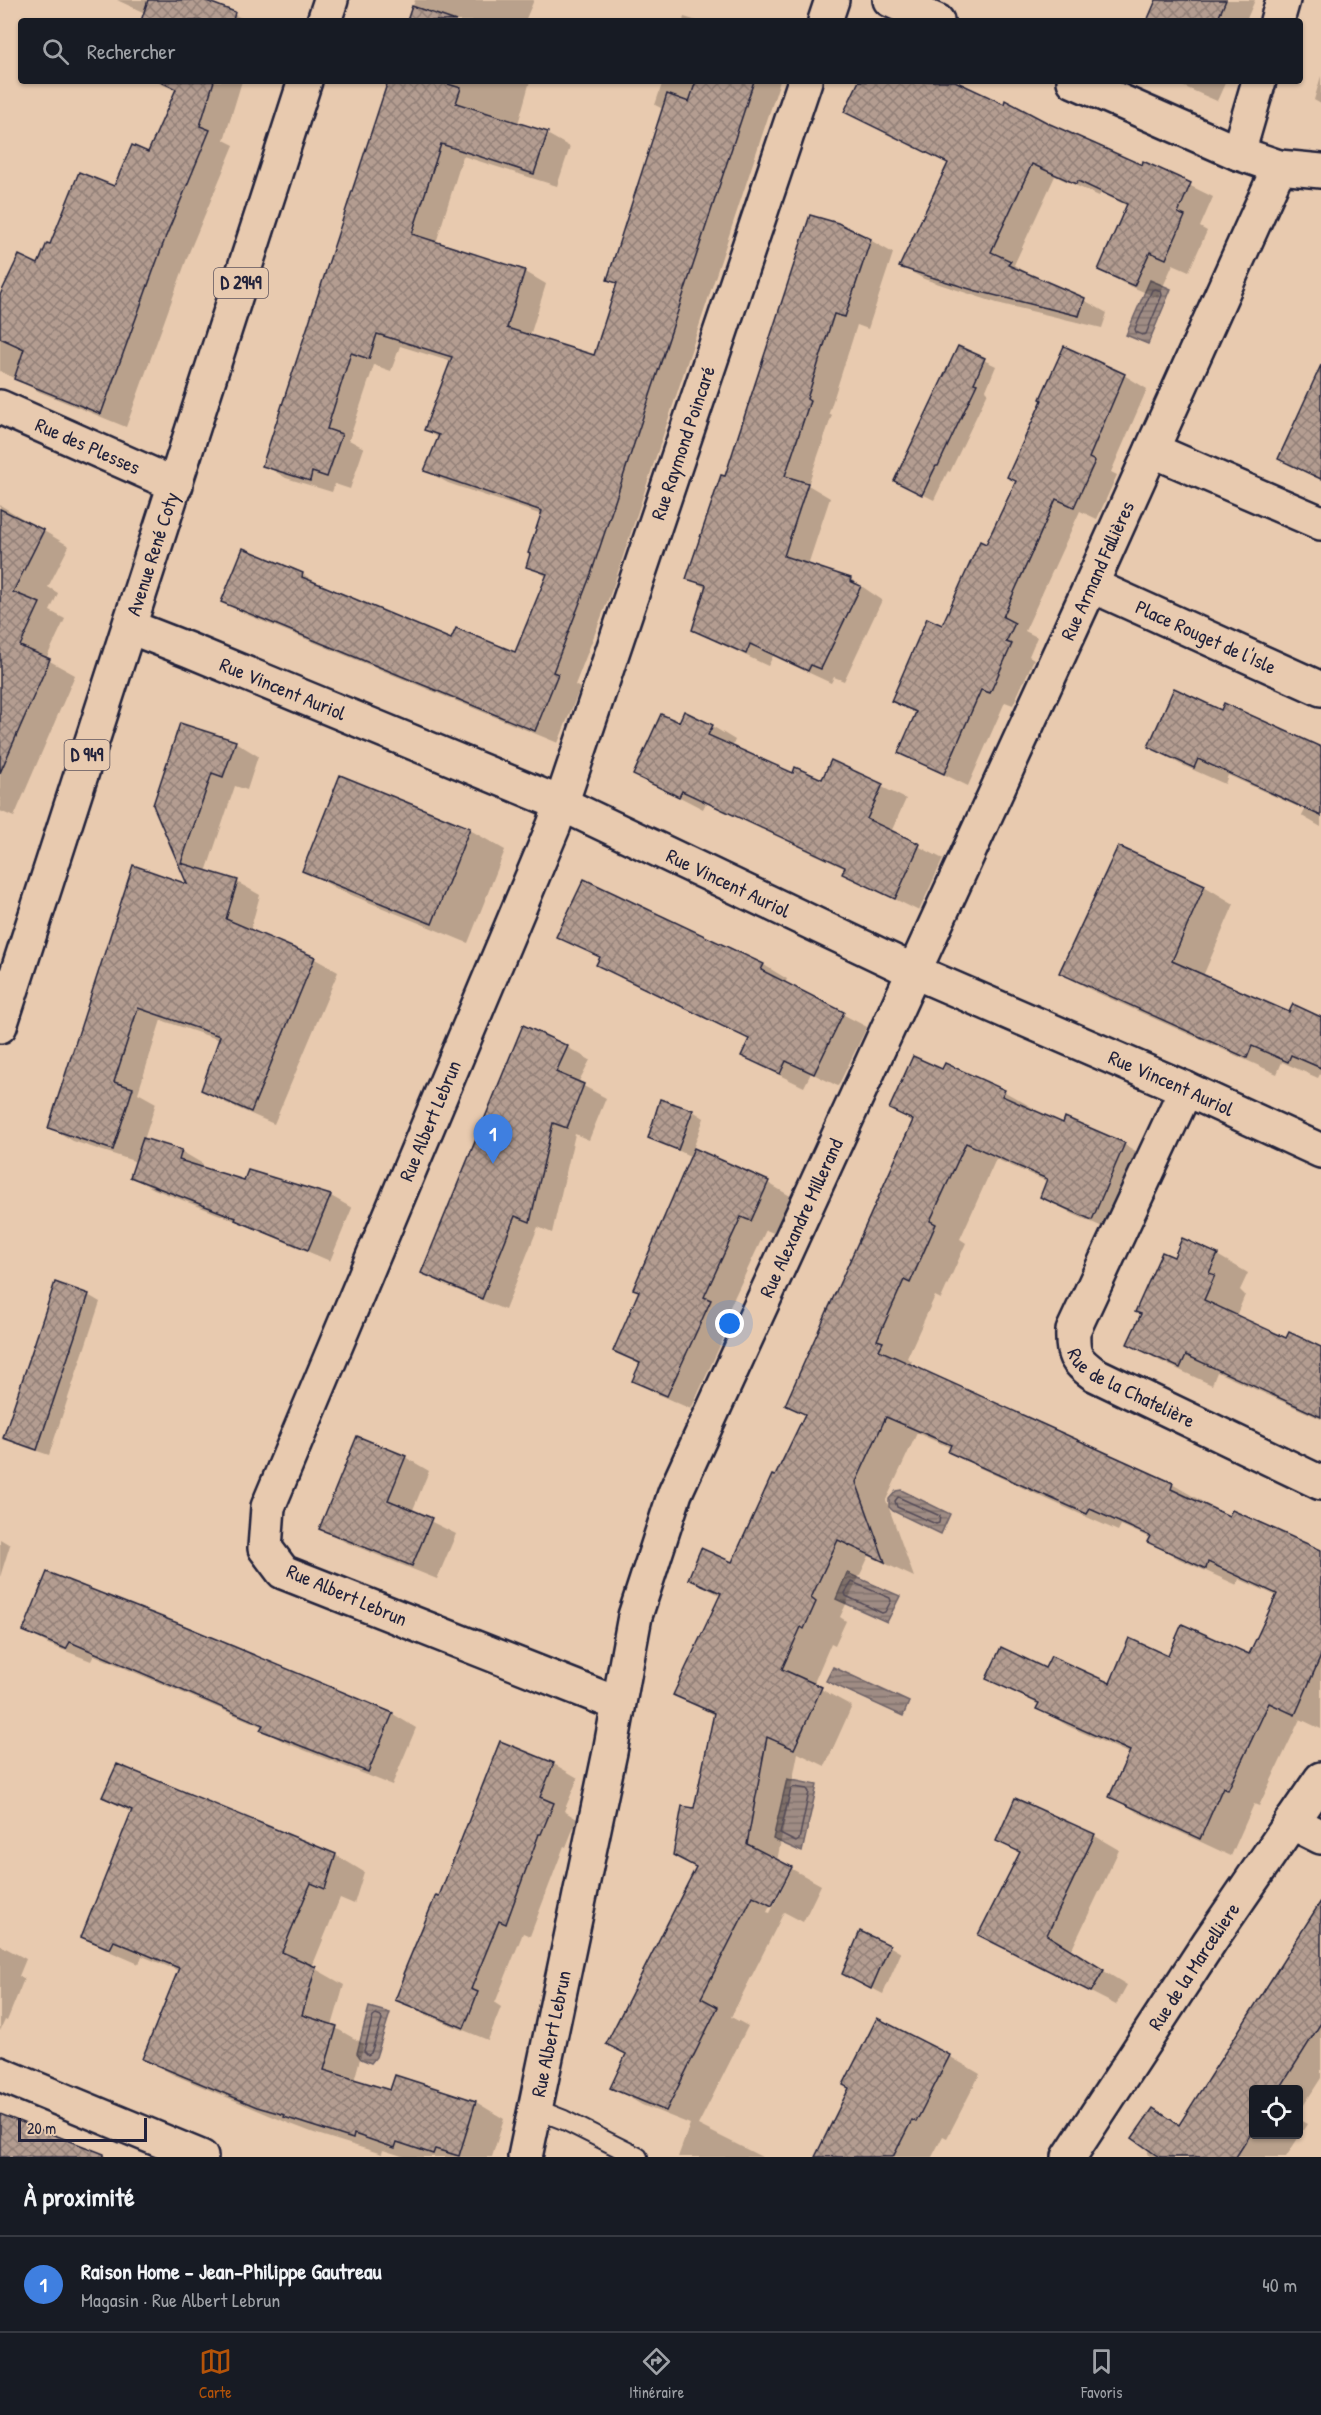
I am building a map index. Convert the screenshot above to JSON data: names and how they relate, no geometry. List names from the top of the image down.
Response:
{
  "streets": {
    "street": [
      "D 2949",
      "Rue Raymond Poincaré",
      "Rue des Plesses",
      "Avenue René Coty",
      "Rue Armand Fallières",
      "Place Rouget de l'Isle",
      "Rue Vincent Auriol",
      "D 949",
      "Rue Albert Lebrun",
      "Rue Alexandre Millerand",
      "Rue de la Chatelière",
      "Rue de la Marcelliere"
    ]
  },
  "crossings": [
    ["Rue Raymond Poincaré", "Rue Vincent Auriol"],
    ["Rue Raymond Poincaré", "Rue Albert Lebrun"],
    ["Rue des Plesses", "Avenue René Coty"],
    ["Avenue René Coty", "Rue Vincent Auriol"],
    ["Rue Armand Fallières", "Place Rouget de l'Isle"],
    ["Rue Armand Fallières", "Rue Vincent Auriol"],
    ["Rue Armand Fallières", "Rue Alexandre Millerand"],
    ["Rue Vincent Auriol", "Rue Albert Lebrun"],
    ["Rue Vincent Auriol", "Rue Alexandre Millerand"],
    ["Rue Vincent Auriol", "Rue de la Chatelière"],
    ["Rue Albert Lebrun", "Rue Alexandre Millerand"]
  ],
  "scale_bar": "20 m",
  "page": {
    "search": "Rechercher",
    "pins": "1",
    "scale": "20 m",
    "heading": "À proximité",
    "list": [
      {
        "mark": "1",
        "name": "Raison Home - Jean-Philippe Gautreau",
        "note": "Magasin · Rue Albert Lebrun",
        "value": "40 m"
      }
    ],
    "nav": ["Carte", "Itinéraire", "Favoris"]
  }
}
